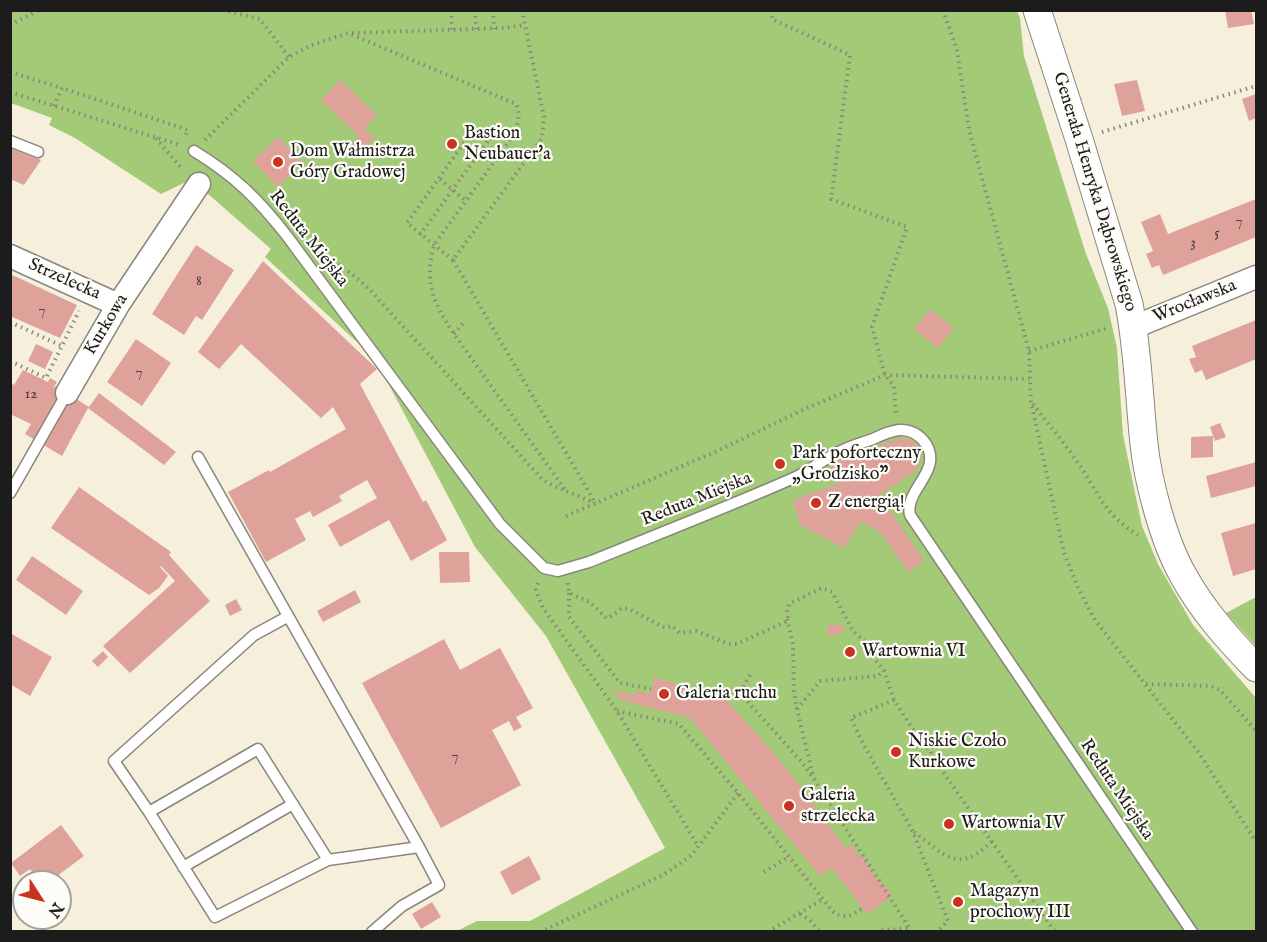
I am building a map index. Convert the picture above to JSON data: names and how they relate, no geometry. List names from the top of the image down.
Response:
{
  "streets": {
    "street": [
      "Generała Henryka Dąbrowskiego",
      "Strzelecka",
      "Wrocławska",
      "Kurkowa"
    ],
    "lane": ["Reduta Miejska"]
  },
  "crossings": [
    ["Generała Henryka Dąbrowskiego", "Wrocławska"],
    ["Reduta Miejska", "Kurkowa"],
    ["Strzelecka", "Kurkowa"]
  ],
  "places": [
    "Bastion Neubauer'a",
    "Dom Wałmistrza Góry Gradowej",
    "Park poforteczny „Grodzisko”",
    "Z energią!",
    "Wartownia VI",
    "Galeria ruchu",
    "Niskie Czoło Kurkowe",
    "Galeria strzelecka",
    "Wartownia IV",
    "Magazyn prochowy III"
  ],
  "house_numbers": [
    "7",
    "5",
    "3",
    "8",
    "7",
    "7",
    "12",
    "7"
  ],
  "north": "bottom right"
}
